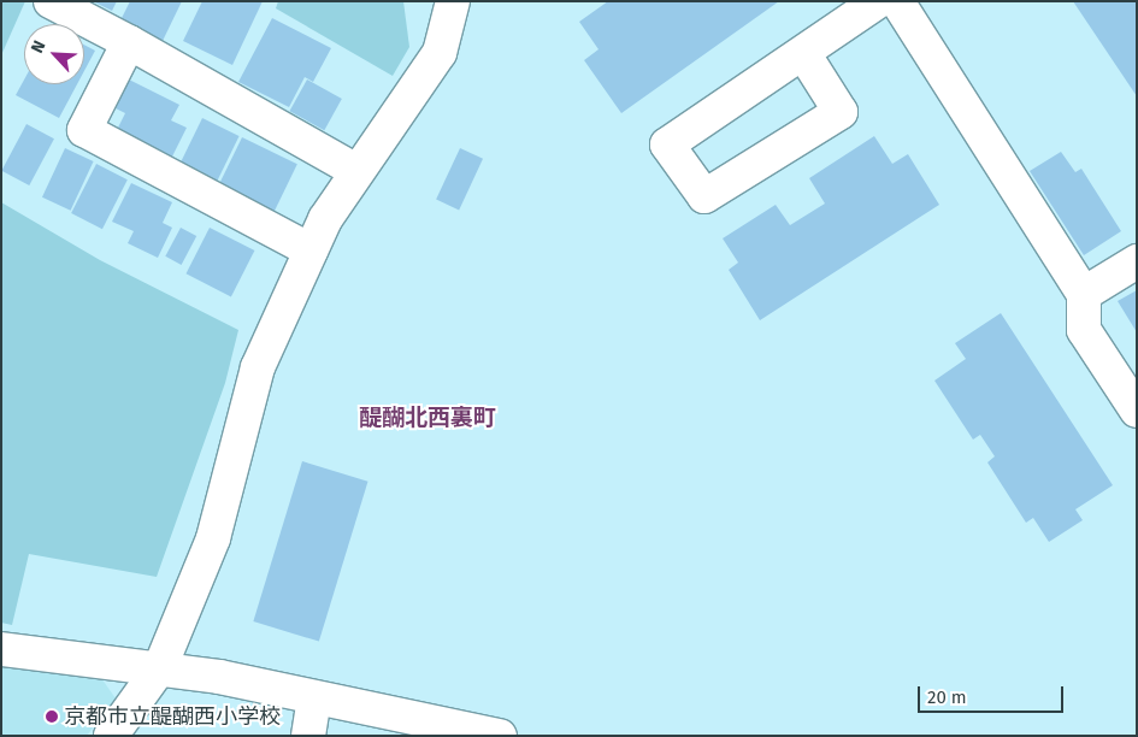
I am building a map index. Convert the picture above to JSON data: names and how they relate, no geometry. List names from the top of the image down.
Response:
{
  "districts": ["醍醐北西裏町"],
  "places": ["京都市立醍醐西小学校"],
  "scale_bar": "20 m",
  "north": "top left"
}
